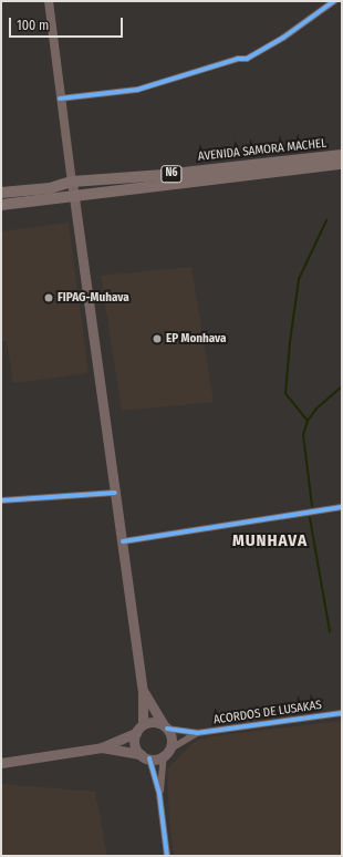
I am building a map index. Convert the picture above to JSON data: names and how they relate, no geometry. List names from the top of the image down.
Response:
{
  "streets": {
    "highway": ["AVENIDA SAMORA MACHEL", "N6"],
    "street": ["ACORDOS DE LUSAKAS"]
  },
  "districts": ["MUNHAVA"],
  "places": ["FIPAG-Muhava", "EP Monhava"],
  "scale_bar": "100 m"
}
